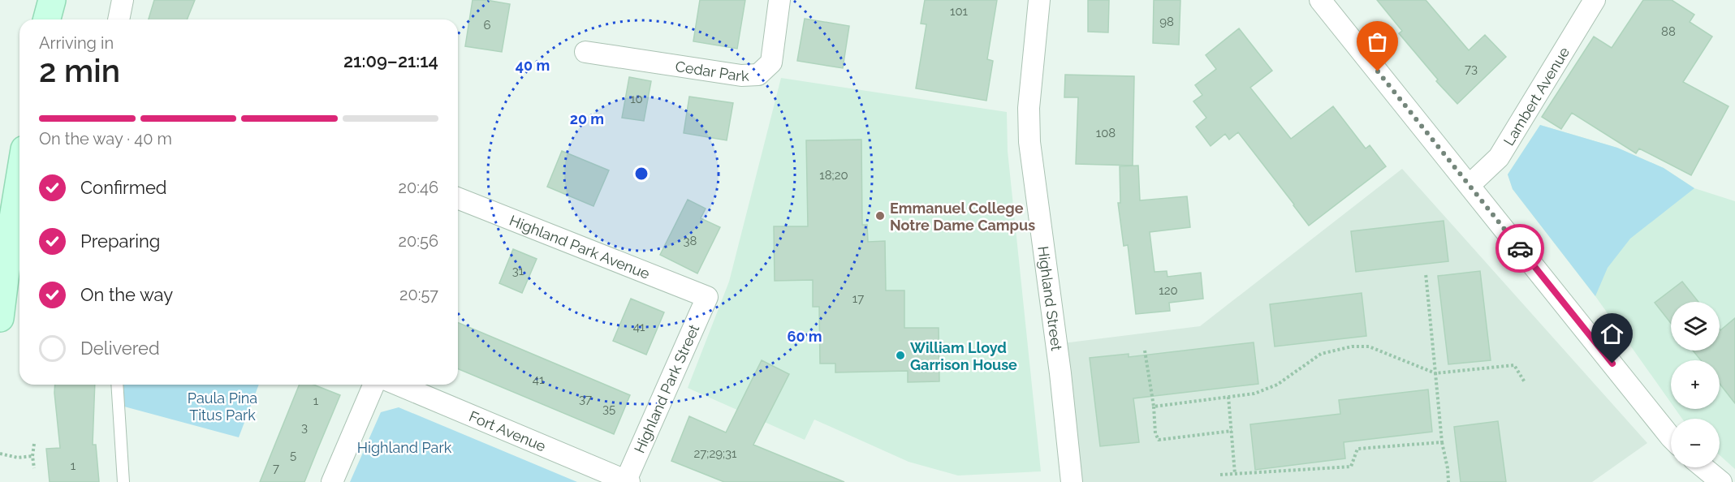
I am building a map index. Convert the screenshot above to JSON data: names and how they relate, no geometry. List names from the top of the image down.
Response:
{
  "streets": {
    "street": [
      "Cedar Park",
      "Lambert Avenue",
      "Highland Park Avenue",
      "Highland Street",
      "Highland Park Street",
      "Fort Avenue"
    ]
  },
  "crossings": [
    ["Highland Park Avenue", "Highland Park Street"],
    ["Highland Park Street", "Fort Avenue"]
  ],
  "parks": ["Paula Pina Titus Park", "Highland Park"],
  "places": ["Emmanuel College Notre Dame Campus", "William Lloyd Garrison House"],
  "house_numbers": [
    "101",
    "98",
    "6",
    "88",
    "73",
    "10",
    "108",
    "18;20",
    "38",
    "31",
    "120",
    "17",
    "41",
    "41",
    "37",
    "1",
    "35",
    "3",
    "27;29;31",
    "5",
    "1",
    "7"
  ],
  "page": {
    "heading": ["2 min", "Arriving in", "21:09–21:14"],
    "bar": "On the way · 40 m",
    "list": [
      ["Confirmed", "20:46"],
      ["Preparing", "20:56"],
      ["On the way", "20:57"],
      "Delivered"
    ],
    "map_buttons": ["+", "−"]
  },
  "rings": ["40 m", "20 m", "60 m"]
}
